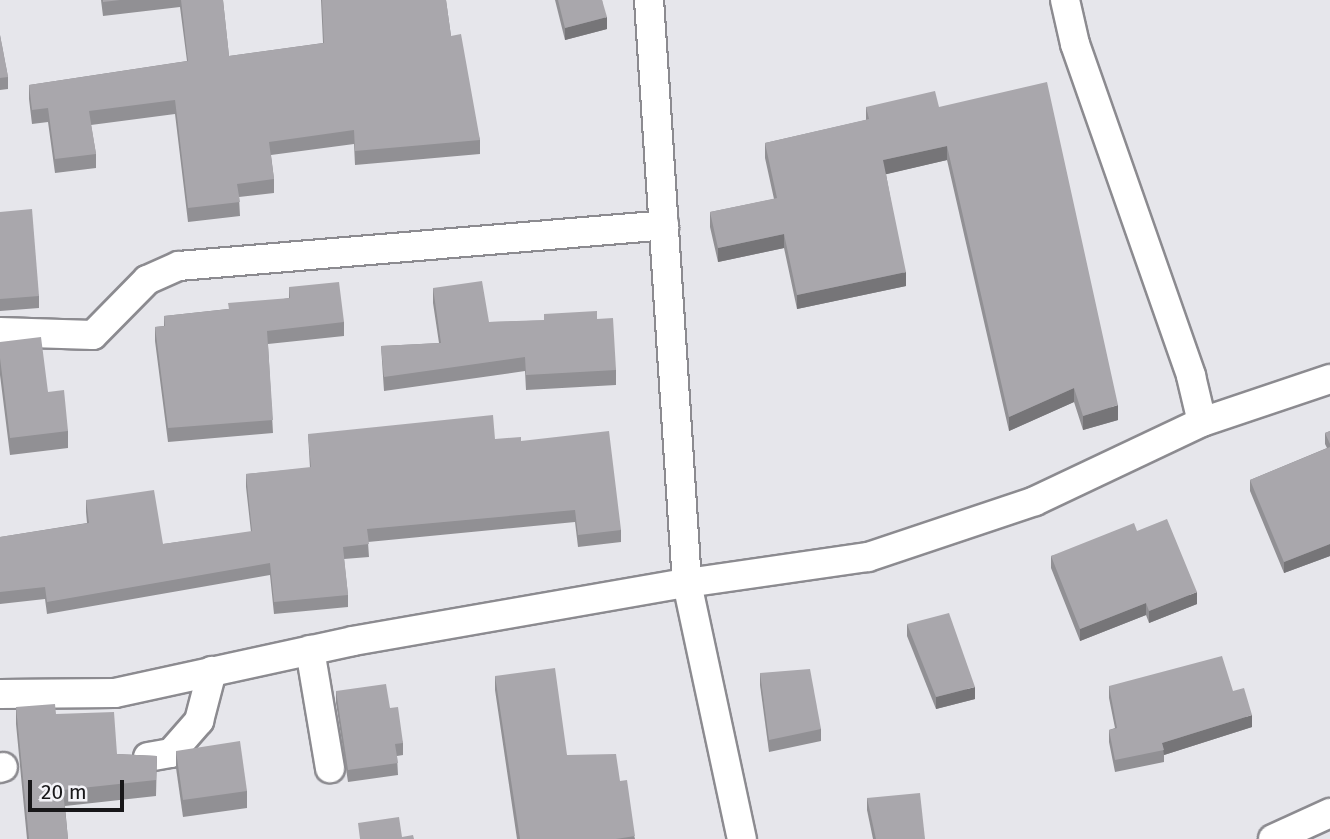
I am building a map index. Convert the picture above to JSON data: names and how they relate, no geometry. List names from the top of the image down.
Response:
{
  "scale_bar": "20 m"
}
